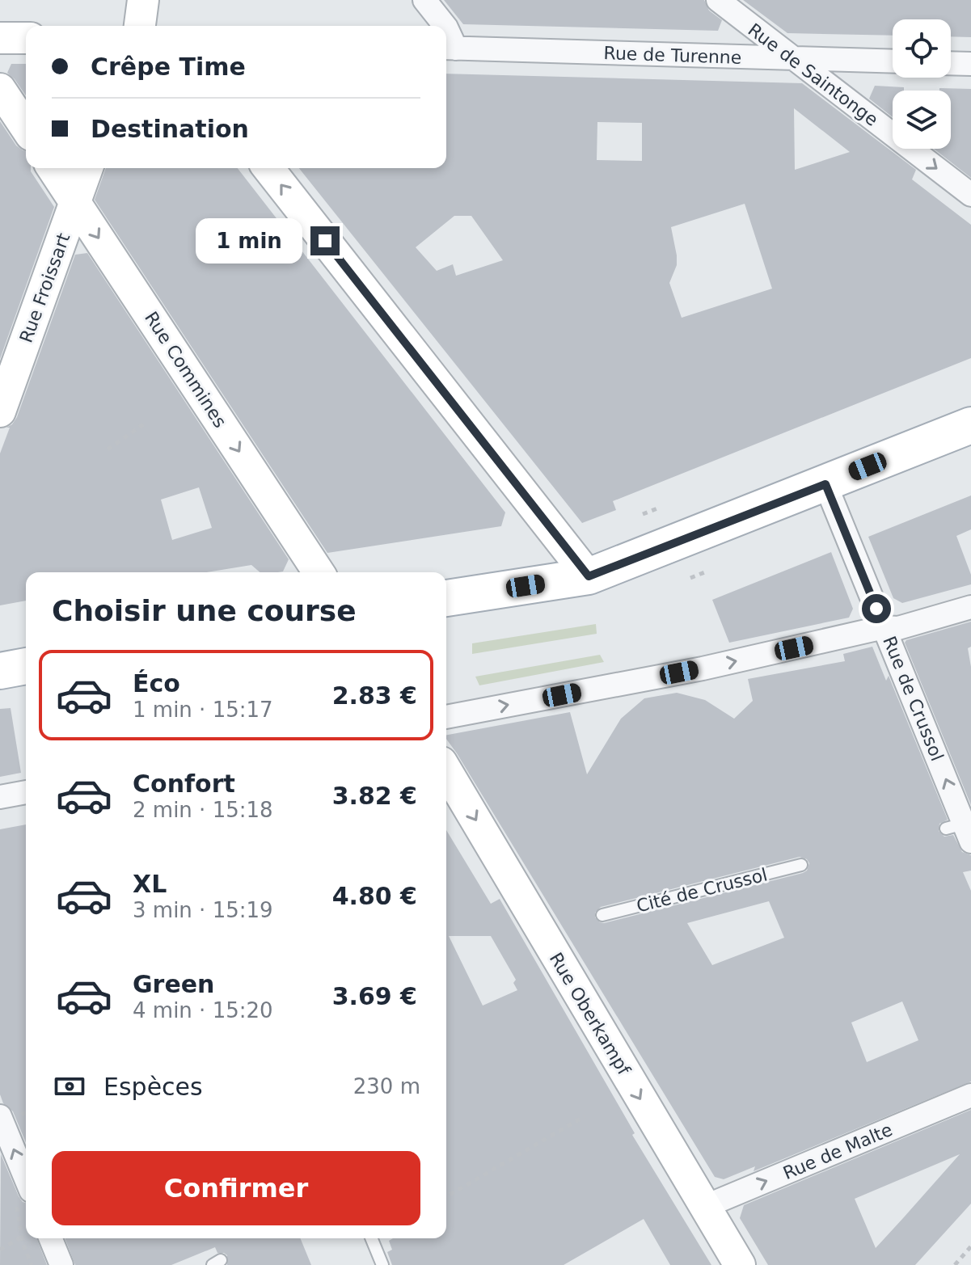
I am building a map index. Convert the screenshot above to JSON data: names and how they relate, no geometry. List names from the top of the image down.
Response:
{
  "streets": {
    "street": [
      "Rue de Turenne",
      "Rue de Saintonge",
      "Rue Froissart",
      "Rue Commines",
      "Rue de Crussol",
      "Rue Oberkampf",
      "Rue de Malte"
    ],
    "lane": ["Cité de Crussol"]
  },
  "crossings": [
    ["Rue de Turenne", "Rue de Saintonge"],
    ["Rue Froissart", "Rue Commines"],
    ["Rue Oberkampf", "Rue de Malte"]
  ],
  "one_way": [
    "Rue de Saintonge",
    "Rue de Crussol",
    "Rue Oberkampf",
    "Rue de Malte"
  ],
  "page": {
    "banner": ["Crêpe Time", "Destination"],
    "bubble": "1 min",
    "heading": "Choisir une course",
    "list": [
      {
        "name": "Éco",
        "note": "1 min · 15:17",
        "value": "2.83 €"
      },
      {
        "name": "Confort",
        "note": "2 min · 15:18",
        "value": "3.82 €"
      },
      {
        "name": "XL",
        "note": "3 min · 15:19",
        "value": "4.80 €"
      },
      {
        "name": "Green",
        "note": "4 min · 15:20",
        "value": "3.69 €"
      }
    ],
    "pay": ["Espèces", "230 m"],
    "buttons": "Confirmer"
  }
}
